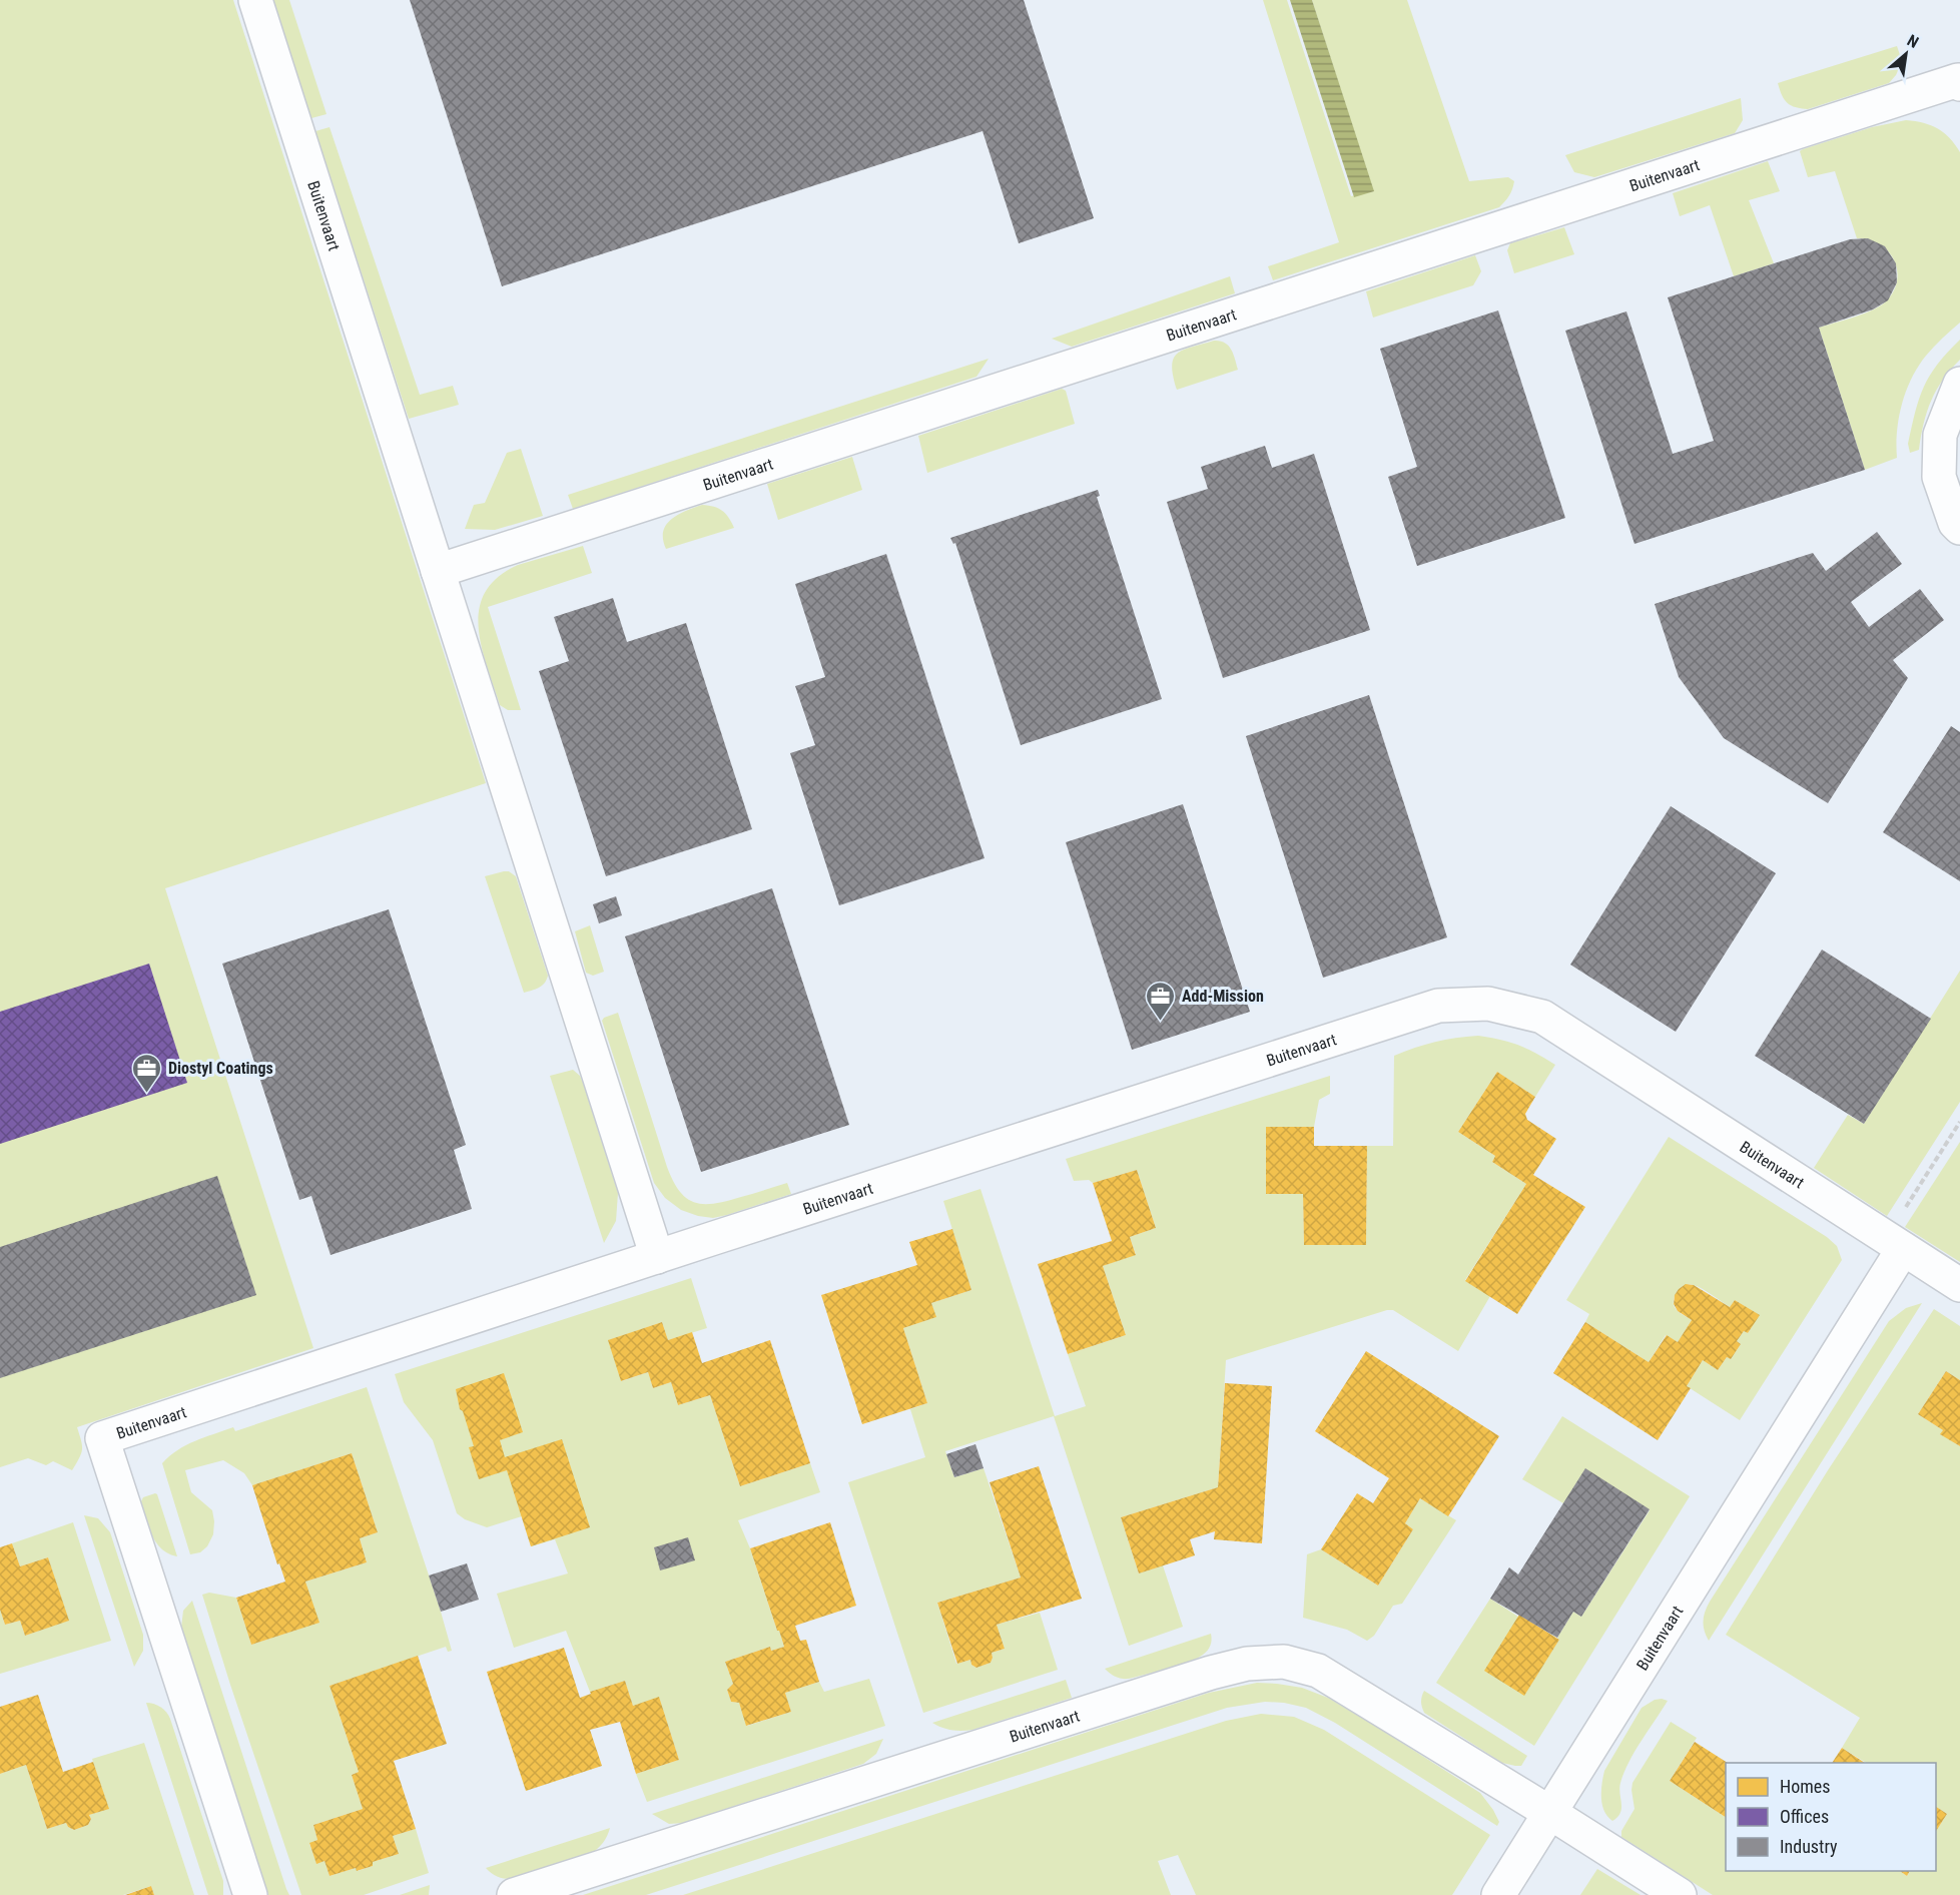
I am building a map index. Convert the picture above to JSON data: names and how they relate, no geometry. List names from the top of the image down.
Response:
{
  "streets": {
    "street": ["Buitenvaart"]
  },
  "places": {
    "office": ["Add-Mission", "Diostyl Coatings"]
  },
  "legend": ["Homes", "Offices", "Industry"],
  "north": "top right"
}
